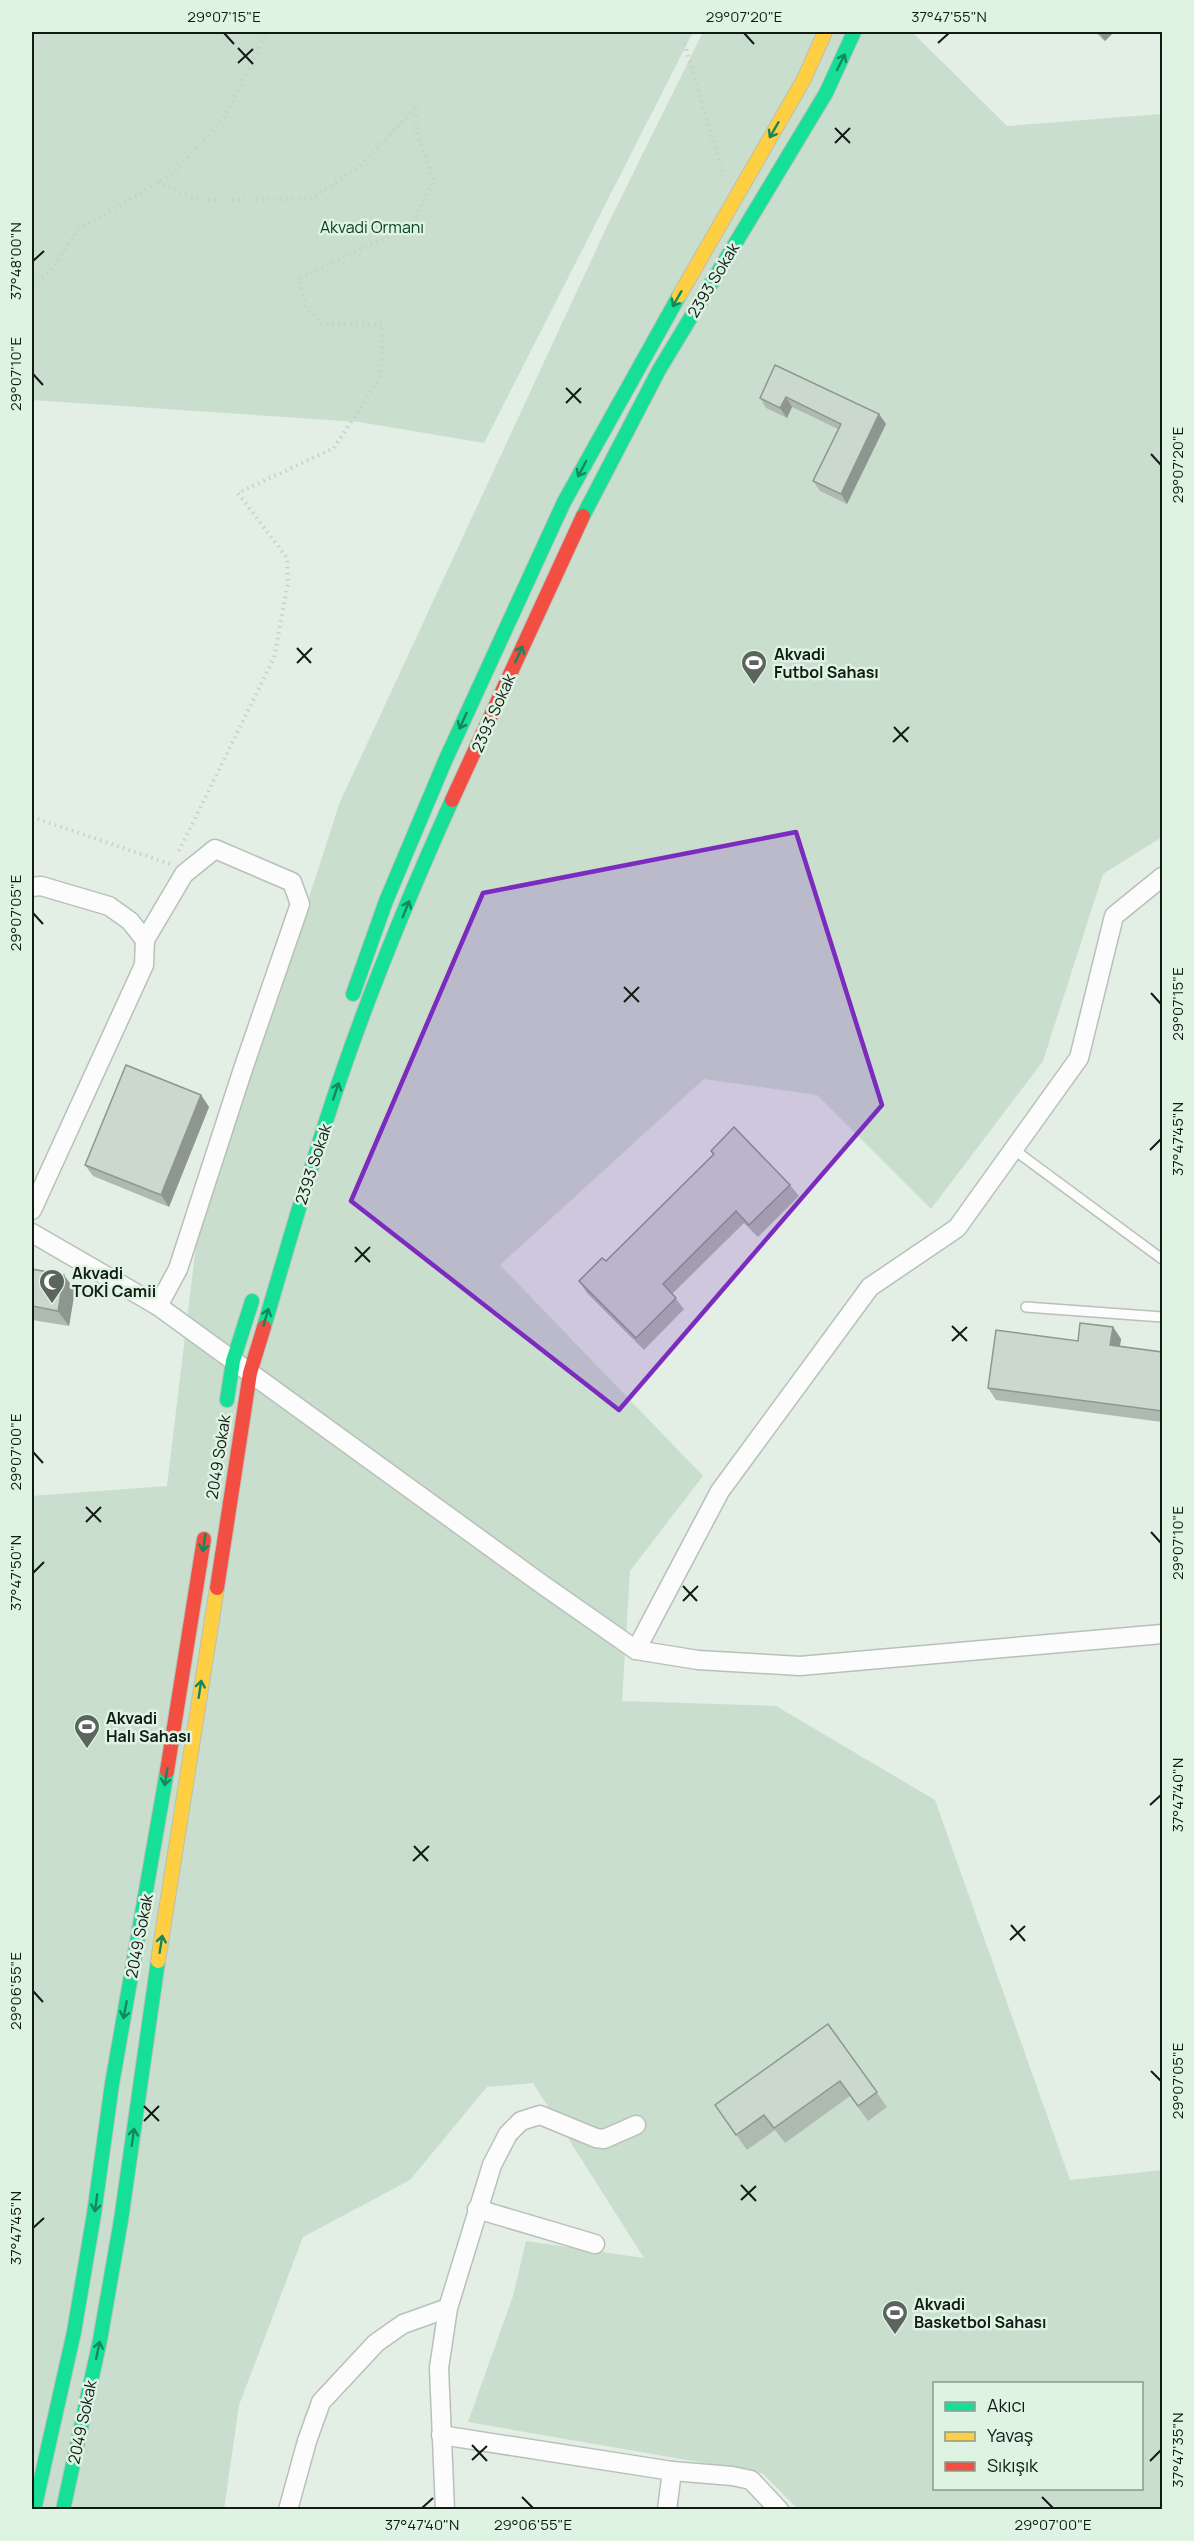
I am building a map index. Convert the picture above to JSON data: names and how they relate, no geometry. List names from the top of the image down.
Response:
{
  "streets": {
    "main road": ["2393 Sokak", "2049 Sokak"]
  },
  "crossings": [
    ["2393 Sokak", "2049 Sokak"]
  ],
  "parks": ["Akvadi Ormanı"],
  "places": {
    "sports": ["Akvadi Futbol Sahası", "Akvadi Halı Sahası", "Akvadi Basketbol Sahası"],
    "mosque": ["Akvadi TOKİ Camii"]
  },
  "legend": ["Akıcı", "Yavaş", "Sıkışık"],
  "coordinates": [
    "29°07'15\"E",
    "29°07'20\"E",
    "37°47'55\"N",
    "37°48'00\"N",
    "29°07'10\"E",
    "29°07'05\"E",
    "37°47'45\"N",
    "29°07'00\"E",
    "37°47'50\"N",
    "37°47'40\"N",
    "29°06'55\"E",
    "37°47'35\"N"
  ]
}
